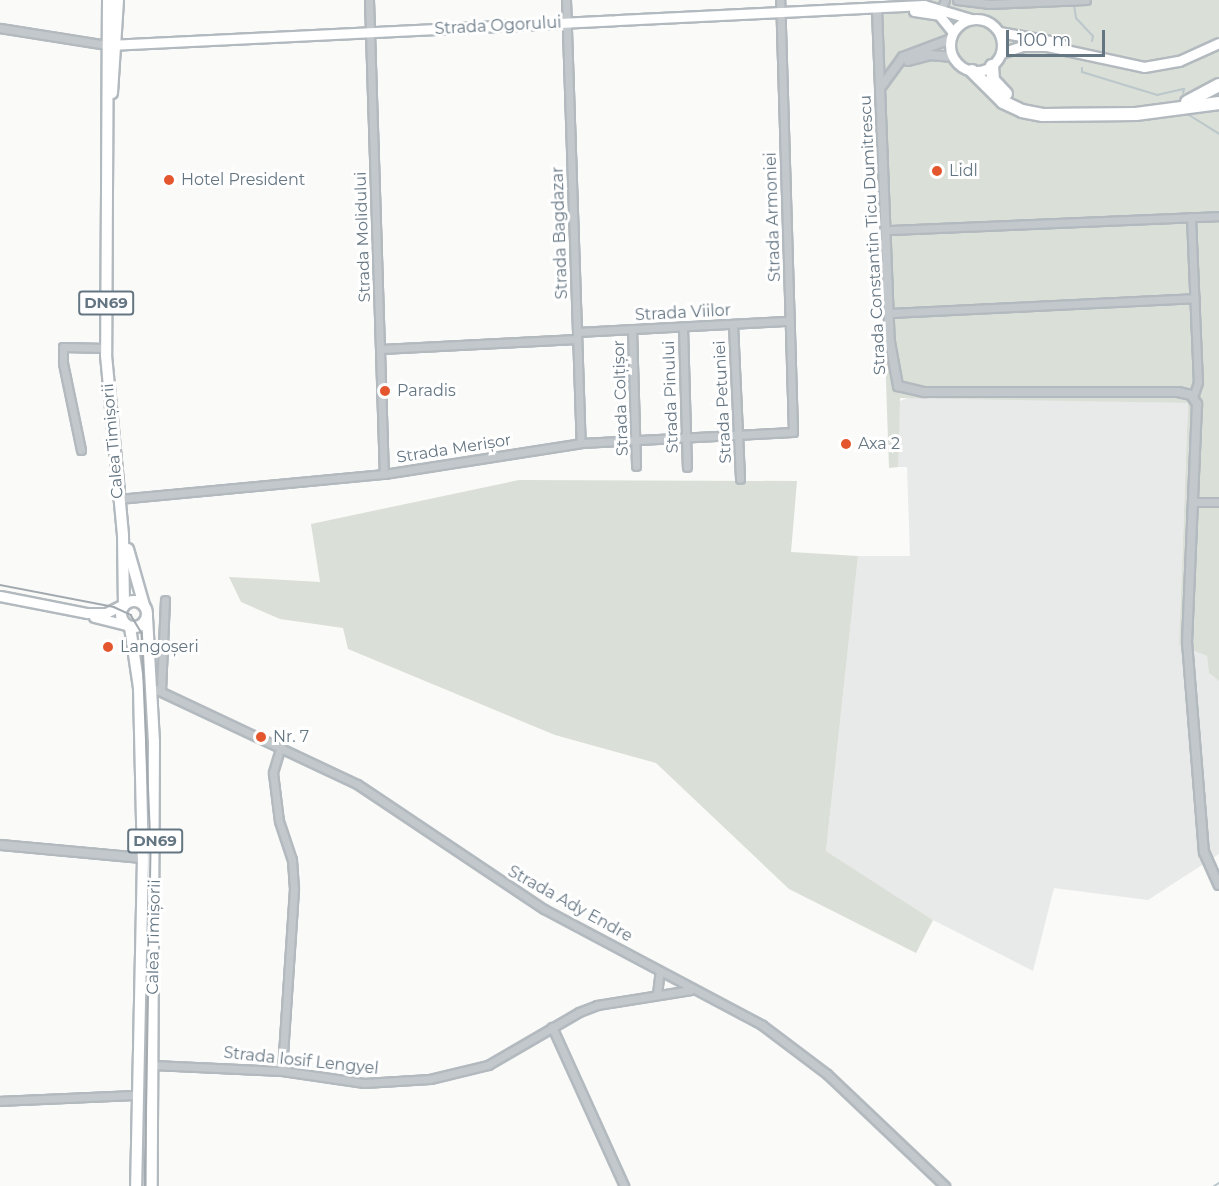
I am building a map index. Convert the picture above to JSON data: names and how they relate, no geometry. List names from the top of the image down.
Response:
{
  "streets": {
    "main road": ["Strada Ogorului", "DN69", "Calea Timișorii"],
    "street": [
      "Strada Armoniei",
      "Strada Bagdazar",
      "Strada Constantin Ticu Dumitrescu",
      "Strada Molidului",
      "Strada Viilor",
      "Strada Pinului",
      "Strada Colțișor",
      "Strada Petuniei",
      "Strada Merișor",
      "Strada Ady Endre",
      "Strada Iosif Lengyel"
    ]
  },
  "crossings": [
    ["Strada Ogorului", "Strada Armoniei"],
    ["Strada Ogorului", "Strada Bagdazar"],
    ["Strada Ogorului", "Strada Constantin Ticu Dumitrescu"],
    ["Strada Ogorului", "Strada Molidului"],
    ["Strada Ogorului", "Calea Timișorii"],
    ["Strada Armoniei", "Strada Viilor"],
    ["Strada Armoniei", "Strada Merișor"],
    ["Strada Bagdazar", "Strada Viilor"],
    ["Strada Bagdazar", "Strada Merișor"],
    ["Strada Molidului", "Strada Viilor"],
    ["Strada Molidului", "Strada Merișor"],
    ["DN69", "Calea Timișorii"],
    ["Strada Viilor", "Strada Pinului"],
    ["Strada Viilor", "Strada Colțișor"],
    ["Strada Viilor", "Strada Petuniei"],
    ["Strada Pinului", "Strada Merișor"],
    ["Strada Colțișor", "Strada Merișor"],
    ["Strada Petuniei", "Strada Merișor"],
    ["Calea Timișorii", "Strada Merișor"],
    ["Calea Timișorii", "Strada Ady Endre"],
    ["Calea Timișorii", "Strada Iosif Lengyel"],
    ["Strada Ady Endre", "Strada Iosif Lengyel"]
  ],
  "places": [
    "Lidl",
    "Hotel President",
    "Paradis",
    "Axa 2",
    "Langoșeri",
    "Nr. 7"
  ],
  "scale_bar": "100 m"
}
